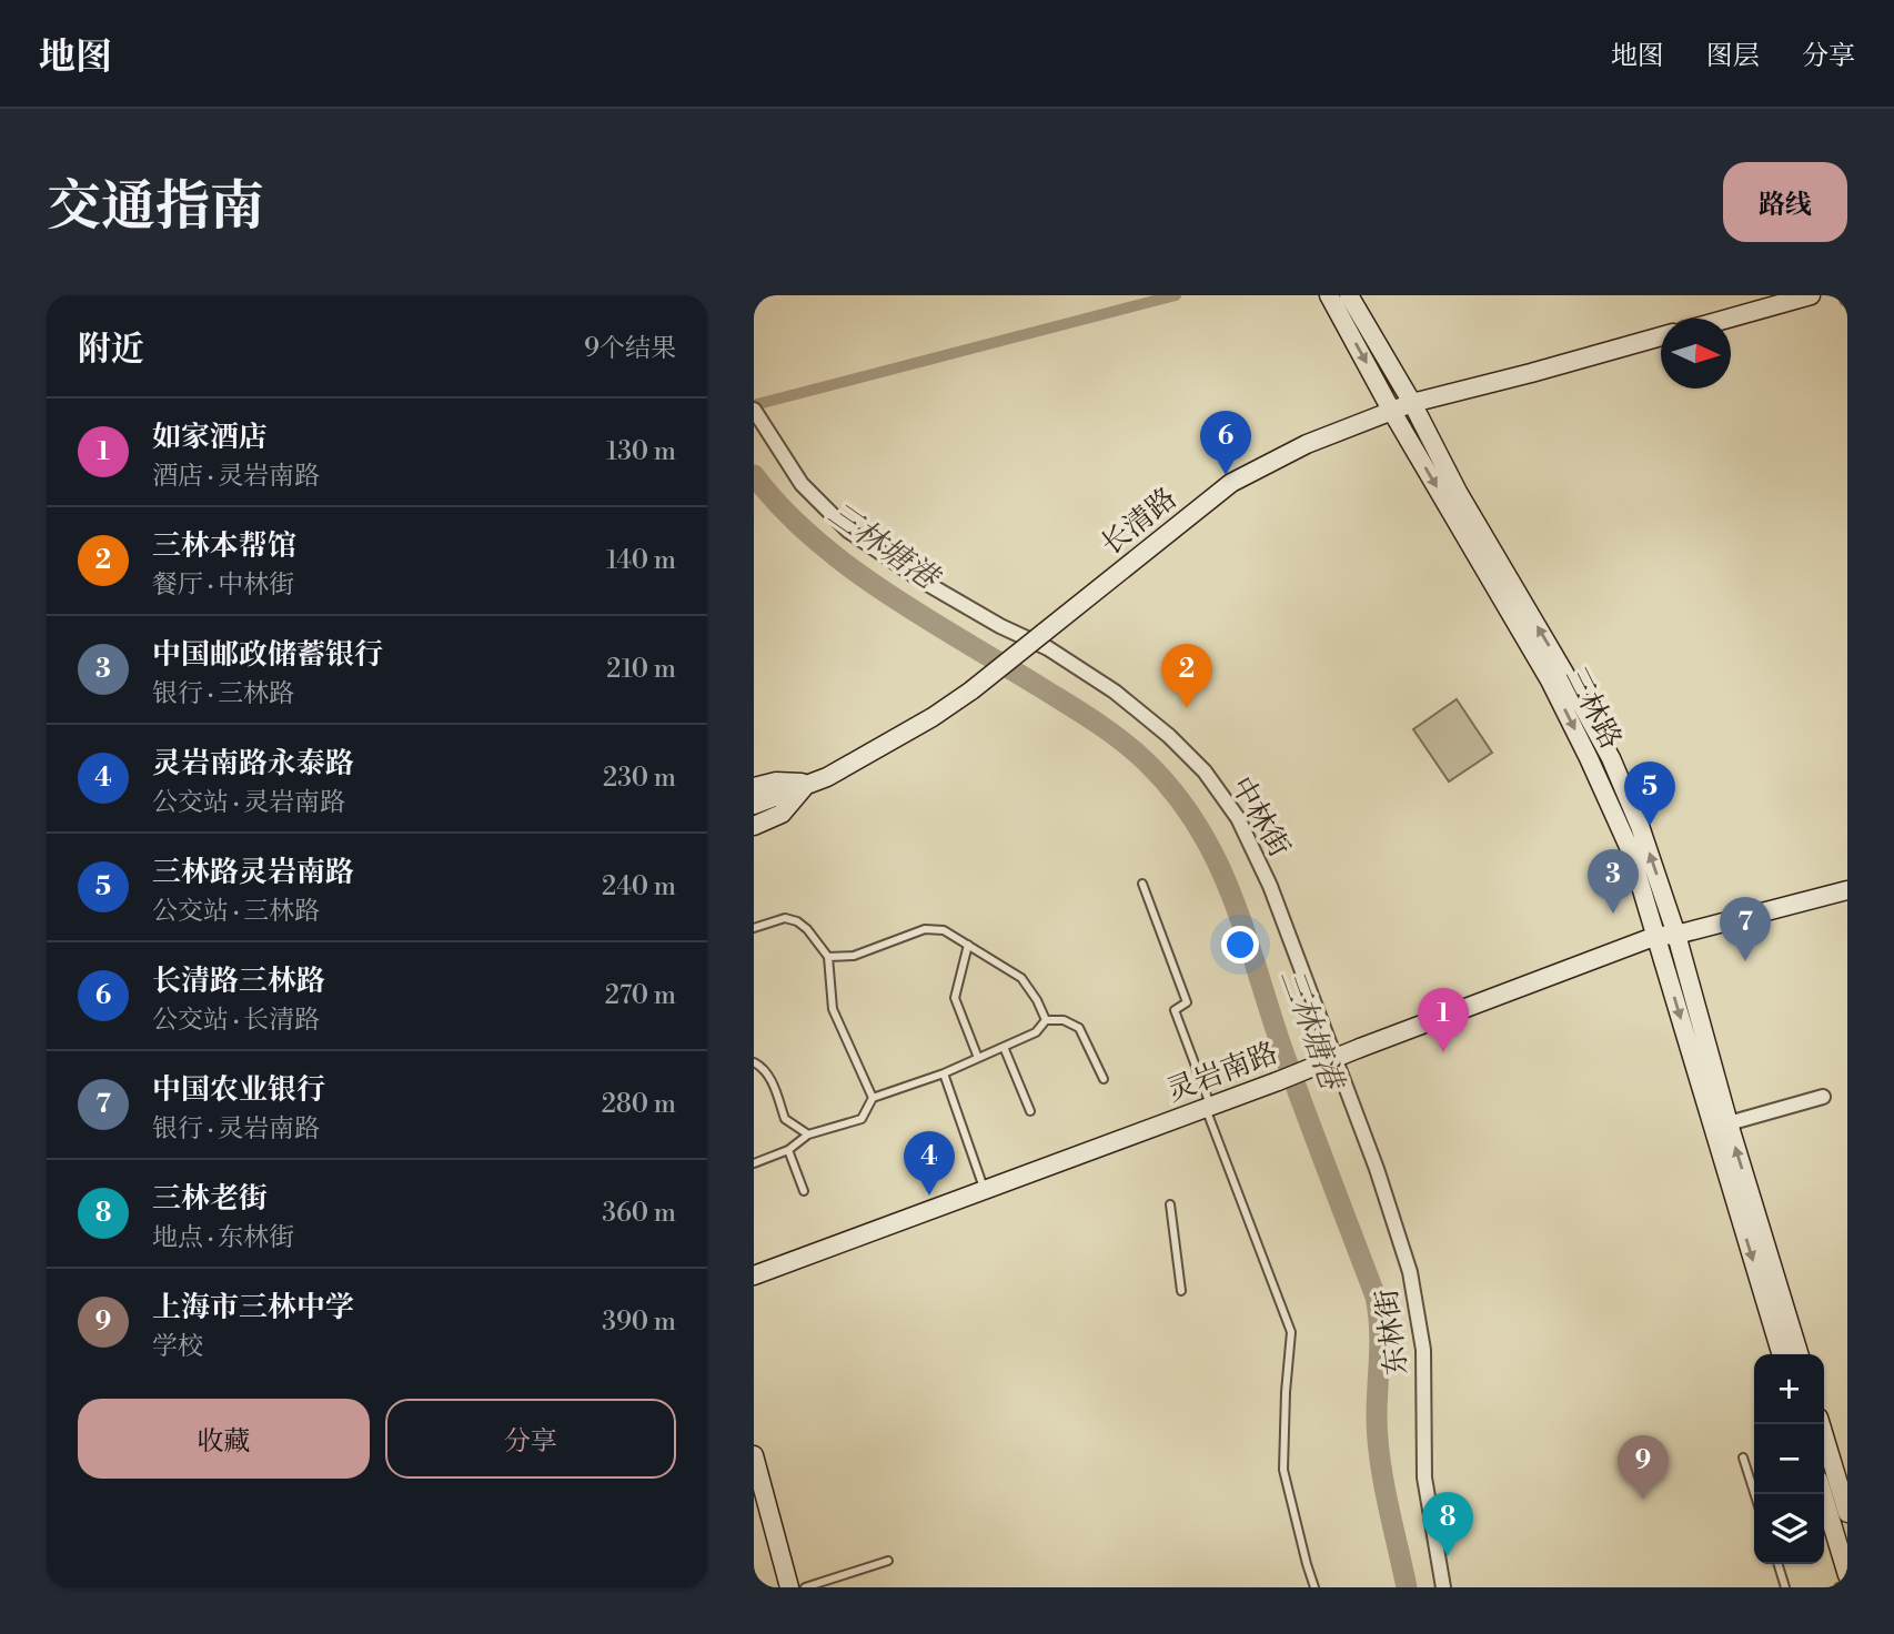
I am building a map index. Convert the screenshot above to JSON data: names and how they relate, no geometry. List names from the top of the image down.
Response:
{
  "streets": {
    "main road": ["长清路", "三林路", "灵岩南路"],
    "street": ["中林街", "东林街"]
  },
  "crossings": [
    ["长清路", "三林路"],
    ["长清路", "中林街"],
    ["三林路", "灵岩南路"],
    ["中林街", "东林街"]
  ],
  "water": ["三林塘港"],
  "north": "right",
  "page": {
    "header": "地图",
    "nav": ["地图", "图层", "分享"],
    "title": "交通指南",
    "buttons": [
      "路线",
      ["收藏", "分享"]
    ],
    "heading": ["附近", "9个结果"],
    "list": [
      {
        "mark": "1",
        "name": "如家酒店",
        "note": "酒店 · 灵岩南路",
        "value": "130 m"
      },
      {
        "mark": "2",
        "name": "三林本帮馆",
        "note": "餐厅 · 中林街",
        "value": "140 m"
      },
      {
        "mark": "3",
        "name": "中国邮政储蓄银行",
        "note": "银行 · 三林路",
        "value": "210 m"
      },
      {
        "mark": "4",
        "name": "灵岩南路永泰路",
        "note": "公交站 · 灵岩南路",
        "value": "230 m"
      },
      {
        "mark": "5",
        "name": "三林路灵岩南路",
        "note": "公交站 · 三林路",
        "value": "240 m"
      },
      {
        "mark": "6",
        "name": "长清路三林路",
        "note": "公交站 · 长清路",
        "value": "270 m"
      },
      {
        "mark": "7",
        "name": "中国农业银行",
        "note": "银行 · 灵岩南路",
        "value": "280 m"
      },
      {
        "mark": "8",
        "name": "三林老街",
        "note": "地点 · 东林街",
        "value": "360 m"
      },
      {
        "mark": "9",
        "name": "上海市三林中学",
        "note": "学校",
        "value": "390 m"
      }
    ],
    "pins": [
      "6",
      "2",
      "5",
      "3",
      "7",
      "1",
      "4",
      "9",
      "8"
    ],
    "map_buttons": ["+", "−"]
  }
}
